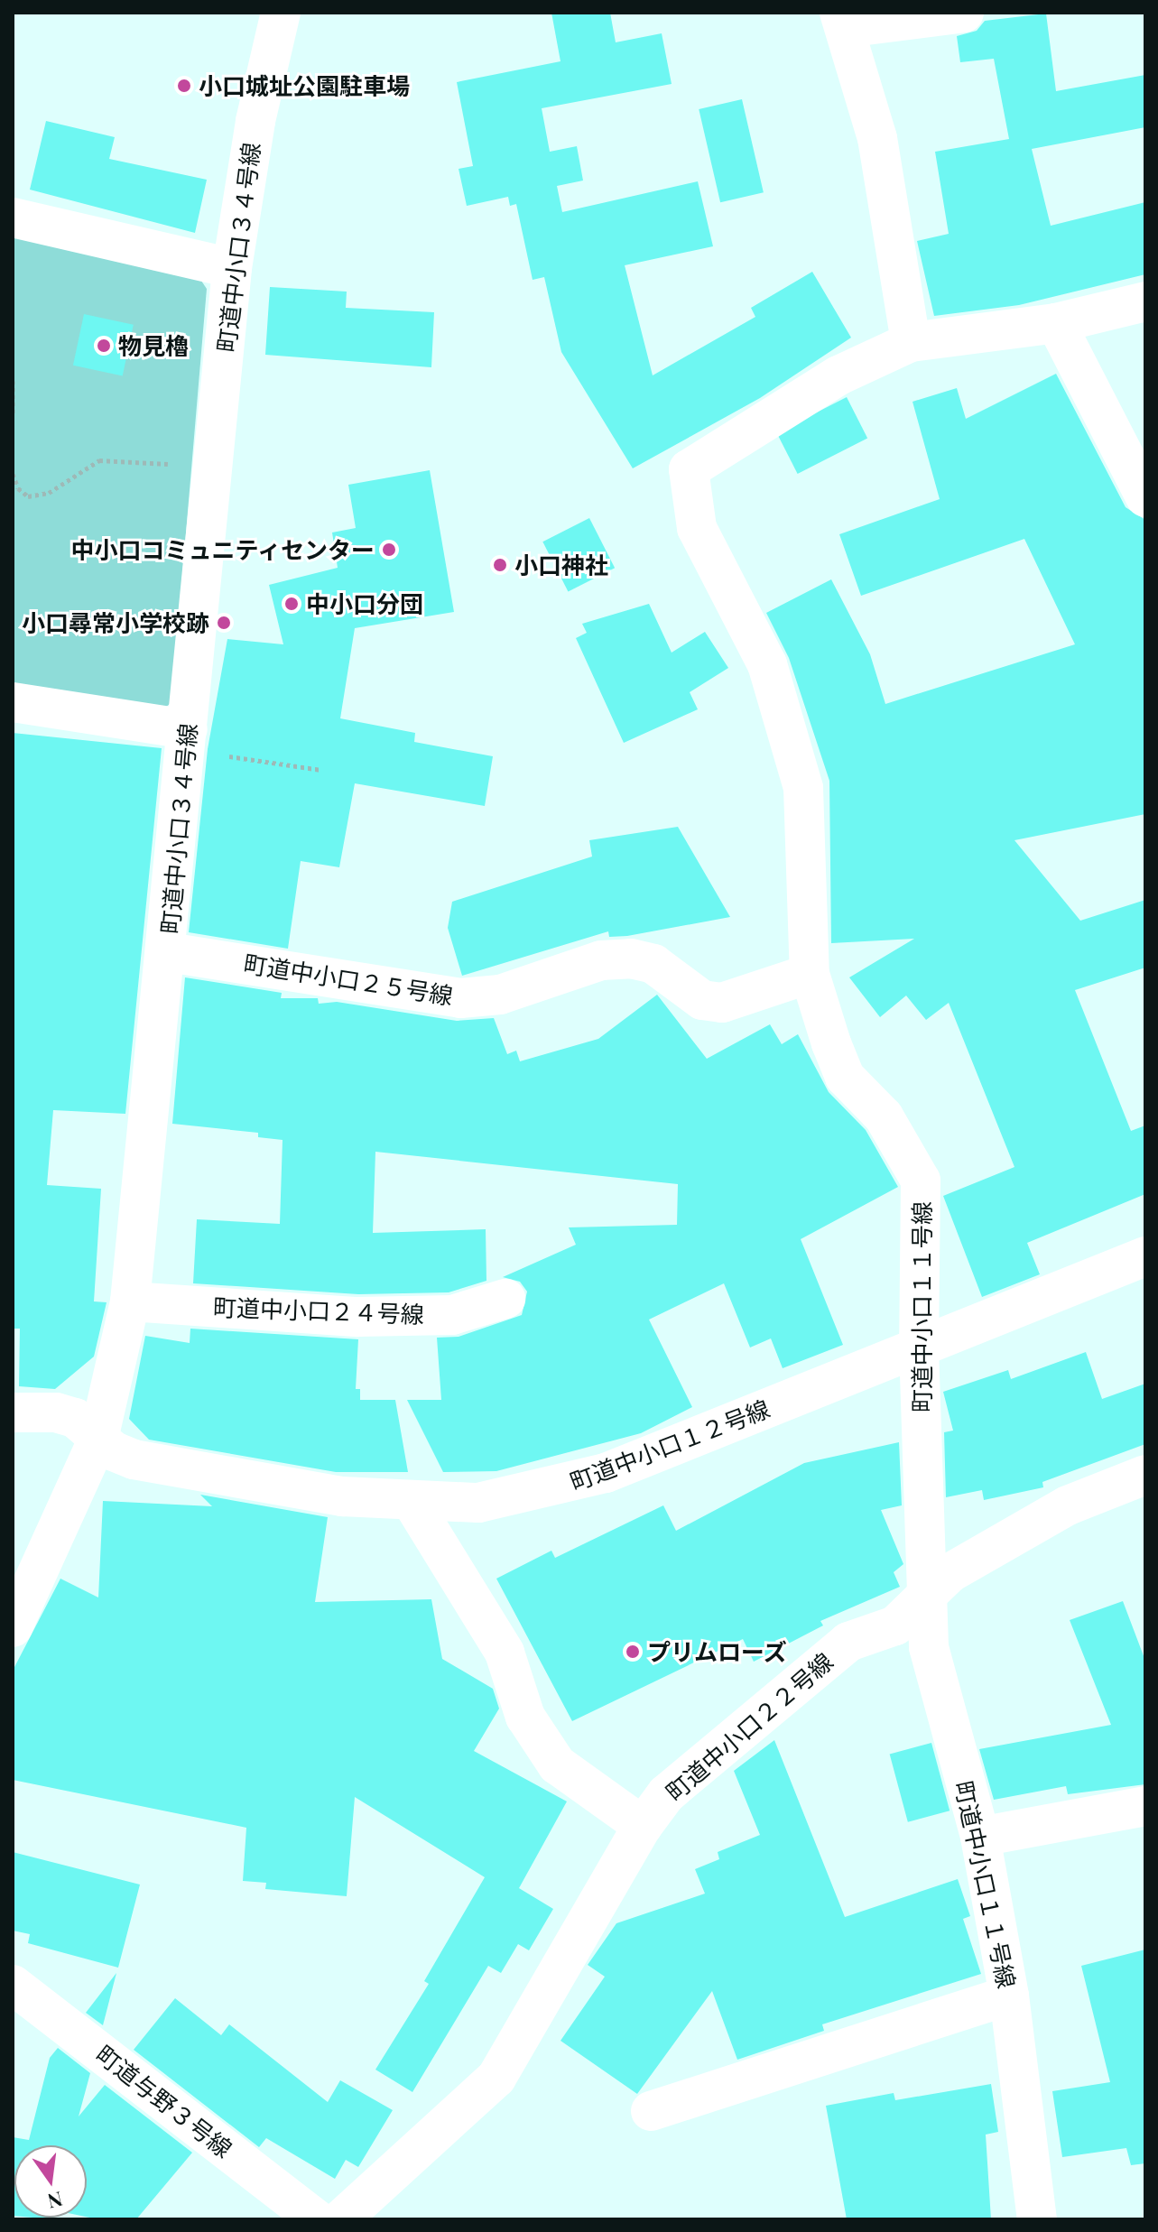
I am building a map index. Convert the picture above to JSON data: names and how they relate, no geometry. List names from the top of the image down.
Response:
{
  "streets": {
    "street": [
      "町道中小口３４号線",
      "町道中小口２５号線",
      "町道中小口１１号線",
      "町道中小口２４号線",
      "町道中小口１２号線",
      "町道中小口２２号線",
      "町道与野３号線"
    ]
  },
  "crossings": [
    ["町道中小口３４号線", "町道中小口２５号線"],
    ["町道中小口３４号線", "町道中小口２４号線"],
    ["町道中小口３４号線", "町道中小口１２号線"],
    ["町道中小口２５号線", "町道中小口１１号線"],
    ["町道中小口１１号線", "町道中小口１２号線"],
    ["町道中小口１１号線", "町道中小口２２号線"]
  ],
  "places": [
    "小口城址公園駐車場",
    "物見櫓",
    "中小口コミュニティセンター",
    "小口神社",
    "中小口分団",
    "小口尋常小学校跡",
    "プリムローズ"
  ],
  "north": "bottom"
}
